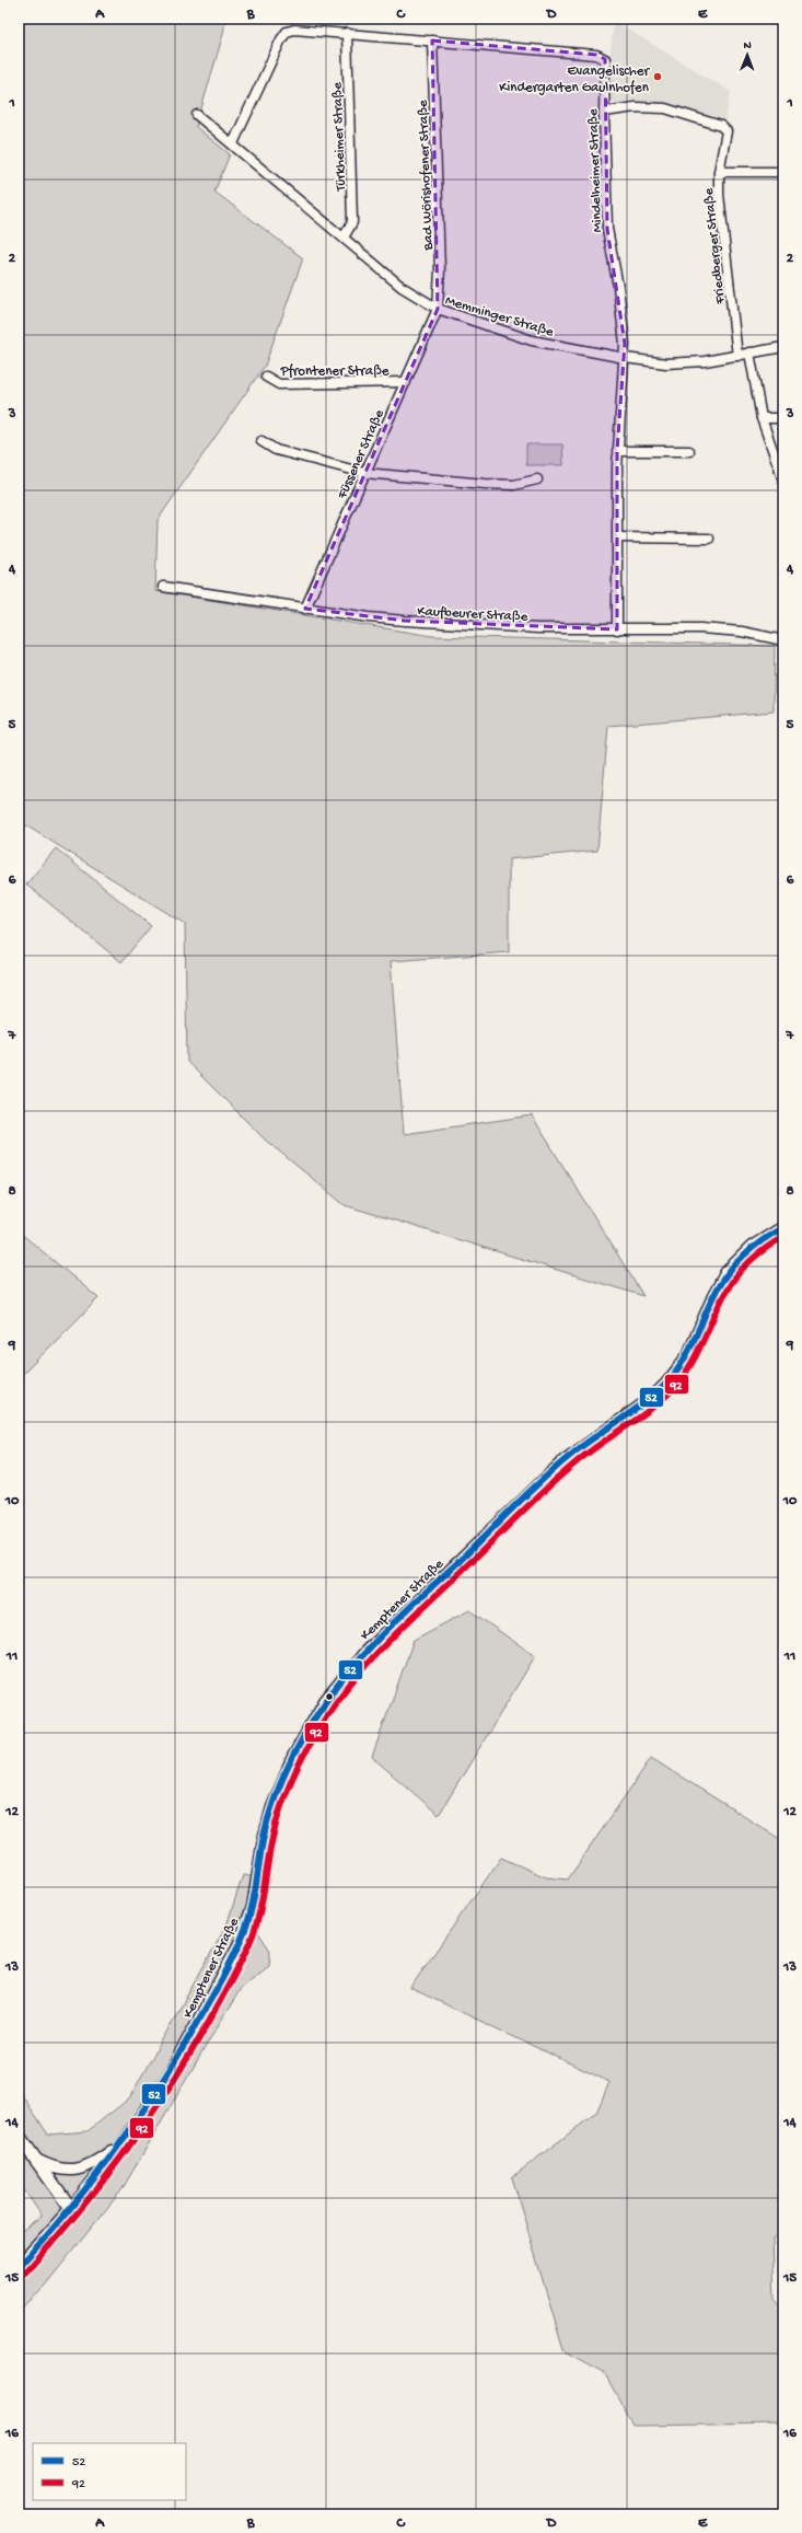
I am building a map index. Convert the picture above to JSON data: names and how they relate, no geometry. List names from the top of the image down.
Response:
{
  "streets": {
    "street": [
      "Türkheimer Straße",
      "Mindelheimer Straße",
      "Bad Wörishofener Straße",
      "Friedberger Straße",
      "Memminger Straße",
      "Pfrontener Straße",
      "Füssener Straße",
      "Kaufbeurer Straße",
      "Kemptener Straße"
    ]
  },
  "crossings": [
    ["Türkheimer Straße", "Mindelheimer Straße"],
    ["Türkheimer Straße", "Memminger Straße"],
    ["Mindelheimer Straße", "Bad Wörishofener Straße"],
    ["Mindelheimer Straße", "Friedberger Straße"],
    ["Mindelheimer Straße", "Memminger Straße"],
    ["Mindelheimer Straße", "Kaufbeurer Straße"],
    ["Bad Wörishofener Straße", "Memminger Straße"],
    ["Bad Wörishofener Straße", "Füssener Straße"],
    ["Friedberger Straße", "Memminger Straße"],
    ["Memminger Straße", "Füssener Straße"],
    ["Pfrontener Straße", "Füssener Straße"],
    ["Füssener Straße", "Kaufbeurer Straße"]
  ],
  "places": ["Evangelischer Kindergarten Gaulnhofen"],
  "lines": ["transit line 52", "transit line 92"],
  "legend": ["52", "92"],
  "north": "top",
  "grid": {
    "columns": [
      "A",
      "B",
      "C",
      "D",
      "E"
    ],
    "rows": [
      "1",
      "2",
      "3",
      "4",
      "5",
      "6",
      "7",
      "8",
      "9",
      "10",
      "11",
      "12",
      "13",
      "14",
      "15",
      "16"
    ]
  }
}
